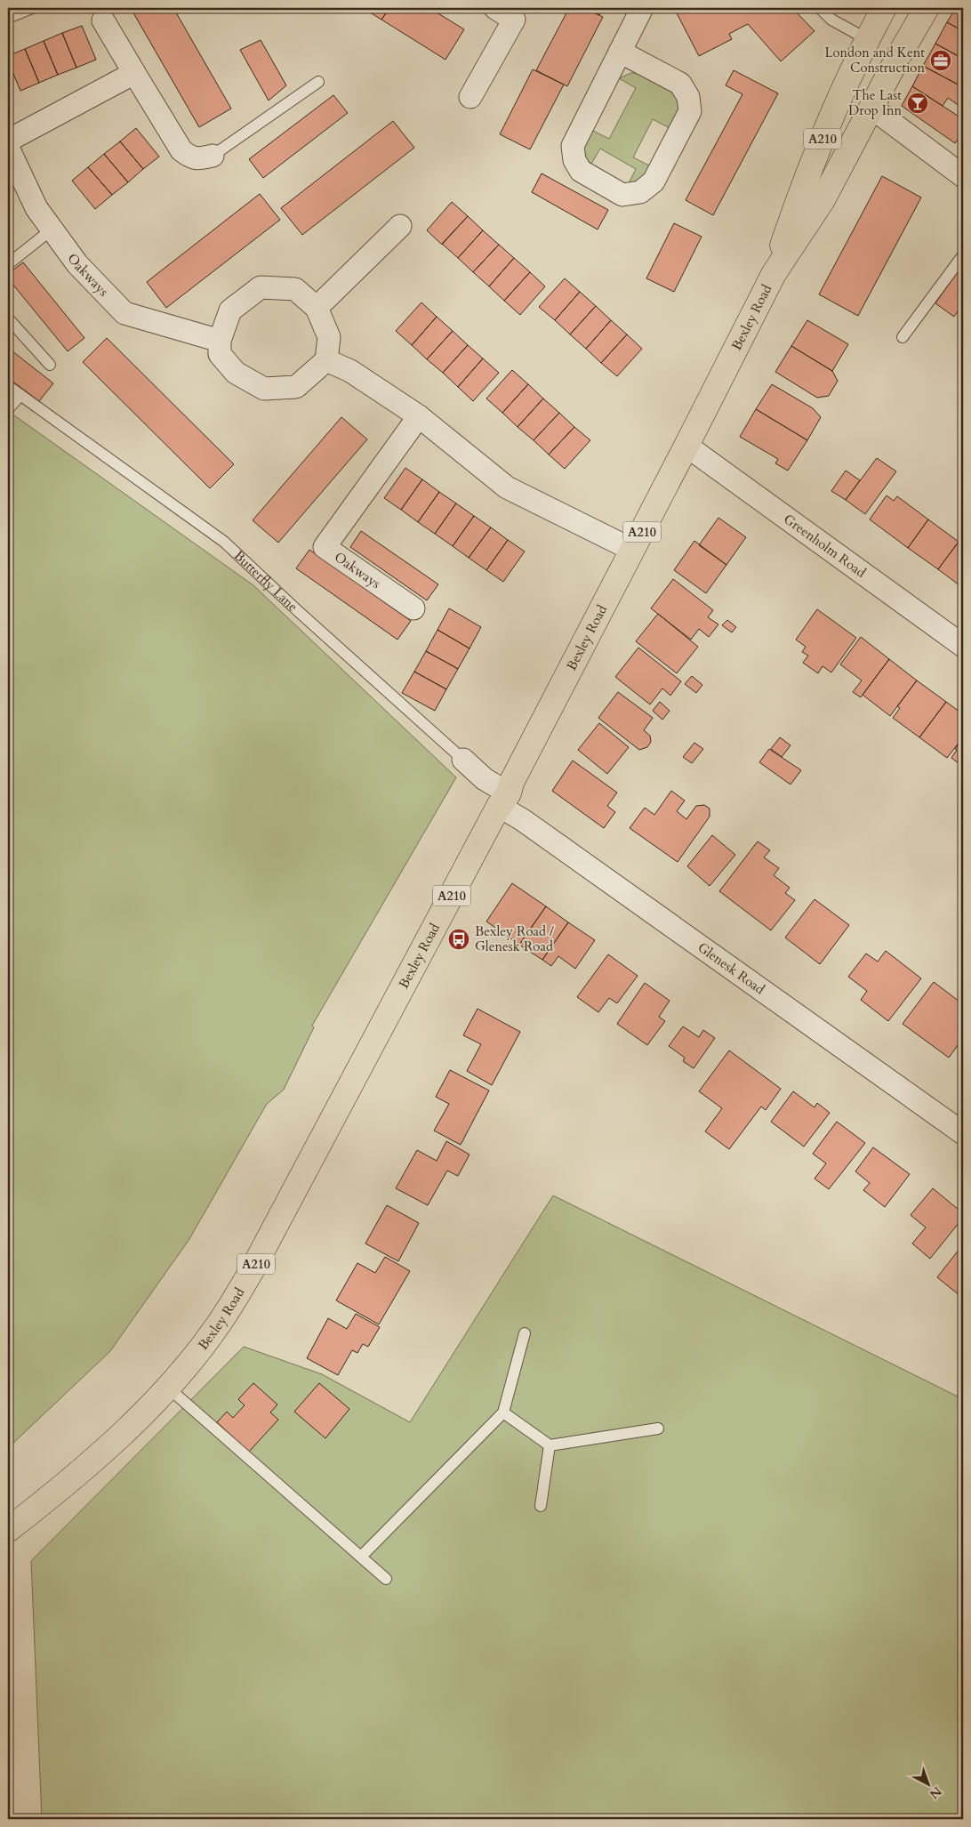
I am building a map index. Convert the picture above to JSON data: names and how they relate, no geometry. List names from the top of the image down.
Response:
{
  "streets": {
    "main road": ["A210", "Bexley Road"],
    "street": [
      "Oakways",
      "Greenholm Road",
      "Butterfly Lane",
      "Glenesk Road"
    ]
  },
  "crossings": [
    ["Bexley Road", "Greenholm Road"],
    ["Bexley Road", "Butterfly Lane"],
    ["Bexley Road", "Glenesk Road"],
    ["Butterfly Lane", "Glenesk Road"]
  ],
  "places": {
    "office": ["London and Kent Construction"],
    "bar": ["The Last Drop Inn"],
    "bus stop": ["Bexley Road / Glenesk Road"]
  },
  "north": "bottom right"
}
